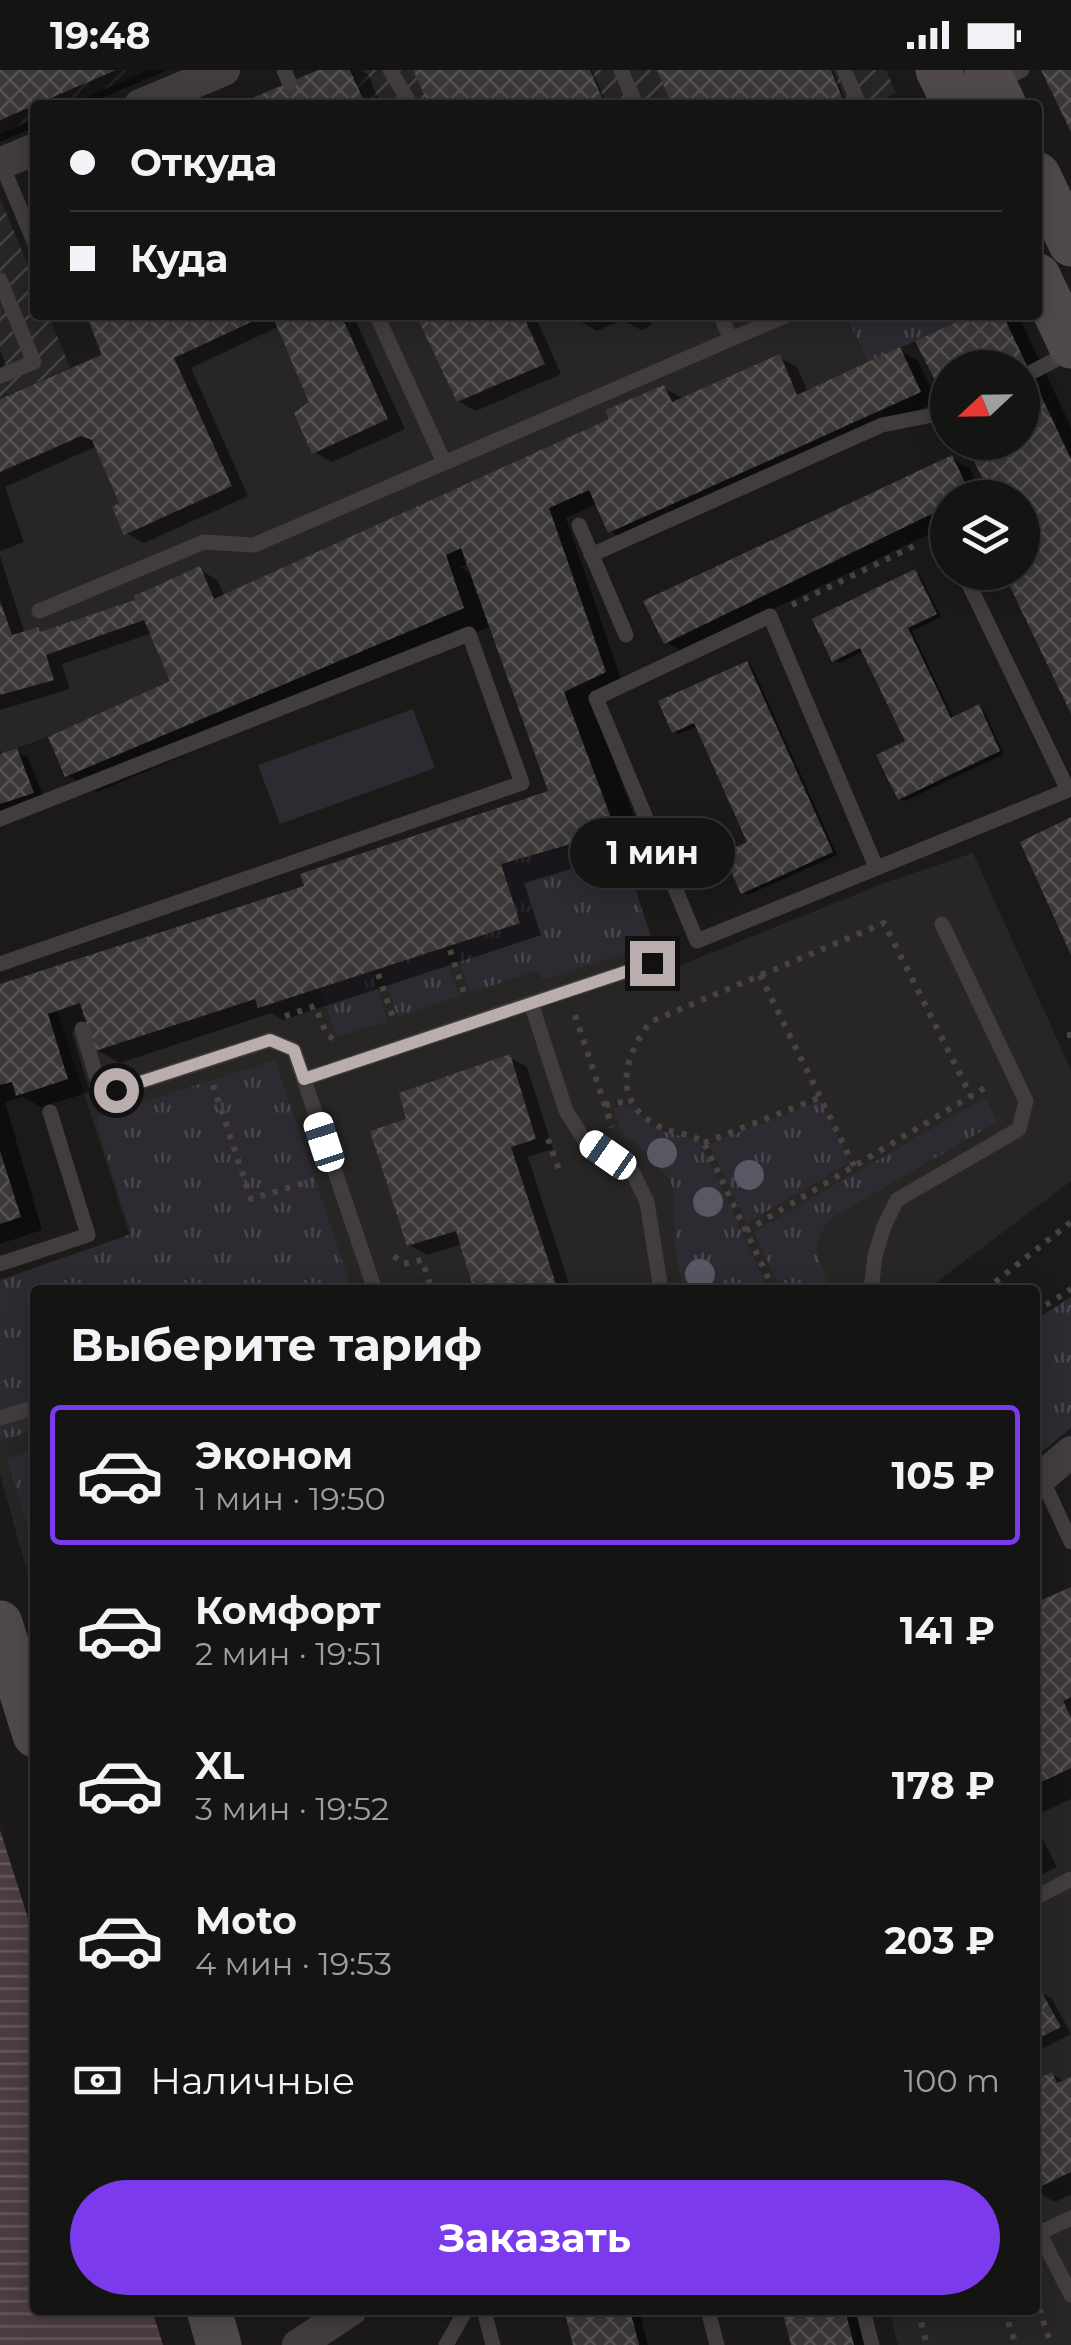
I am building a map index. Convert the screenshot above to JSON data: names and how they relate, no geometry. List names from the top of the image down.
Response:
{
  "north": "left",
  "page": {
    "status": "19:48",
    "banner": ["Откуда", "Куда"],
    "bubble": "1 мин",
    "heading": "Выберите тариф",
    "list": [
      {
        "name": "Эконом",
        "note": "1 мин · 19:50",
        "value": "105 ₽"
      },
      {
        "name": "Комфорт",
        "note": "2 мин · 19:51",
        "value": "141 ₽"
      },
      {
        "name": "XL",
        "note": "3 мин · 19:52",
        "value": "178 ₽"
      },
      {
        "name": "Moto",
        "note": "4 мин · 19:53",
        "value": "203 ₽"
      }
    ],
    "pay": ["Наличные", "100 m"],
    "buttons": "Заказать"
  }
}
